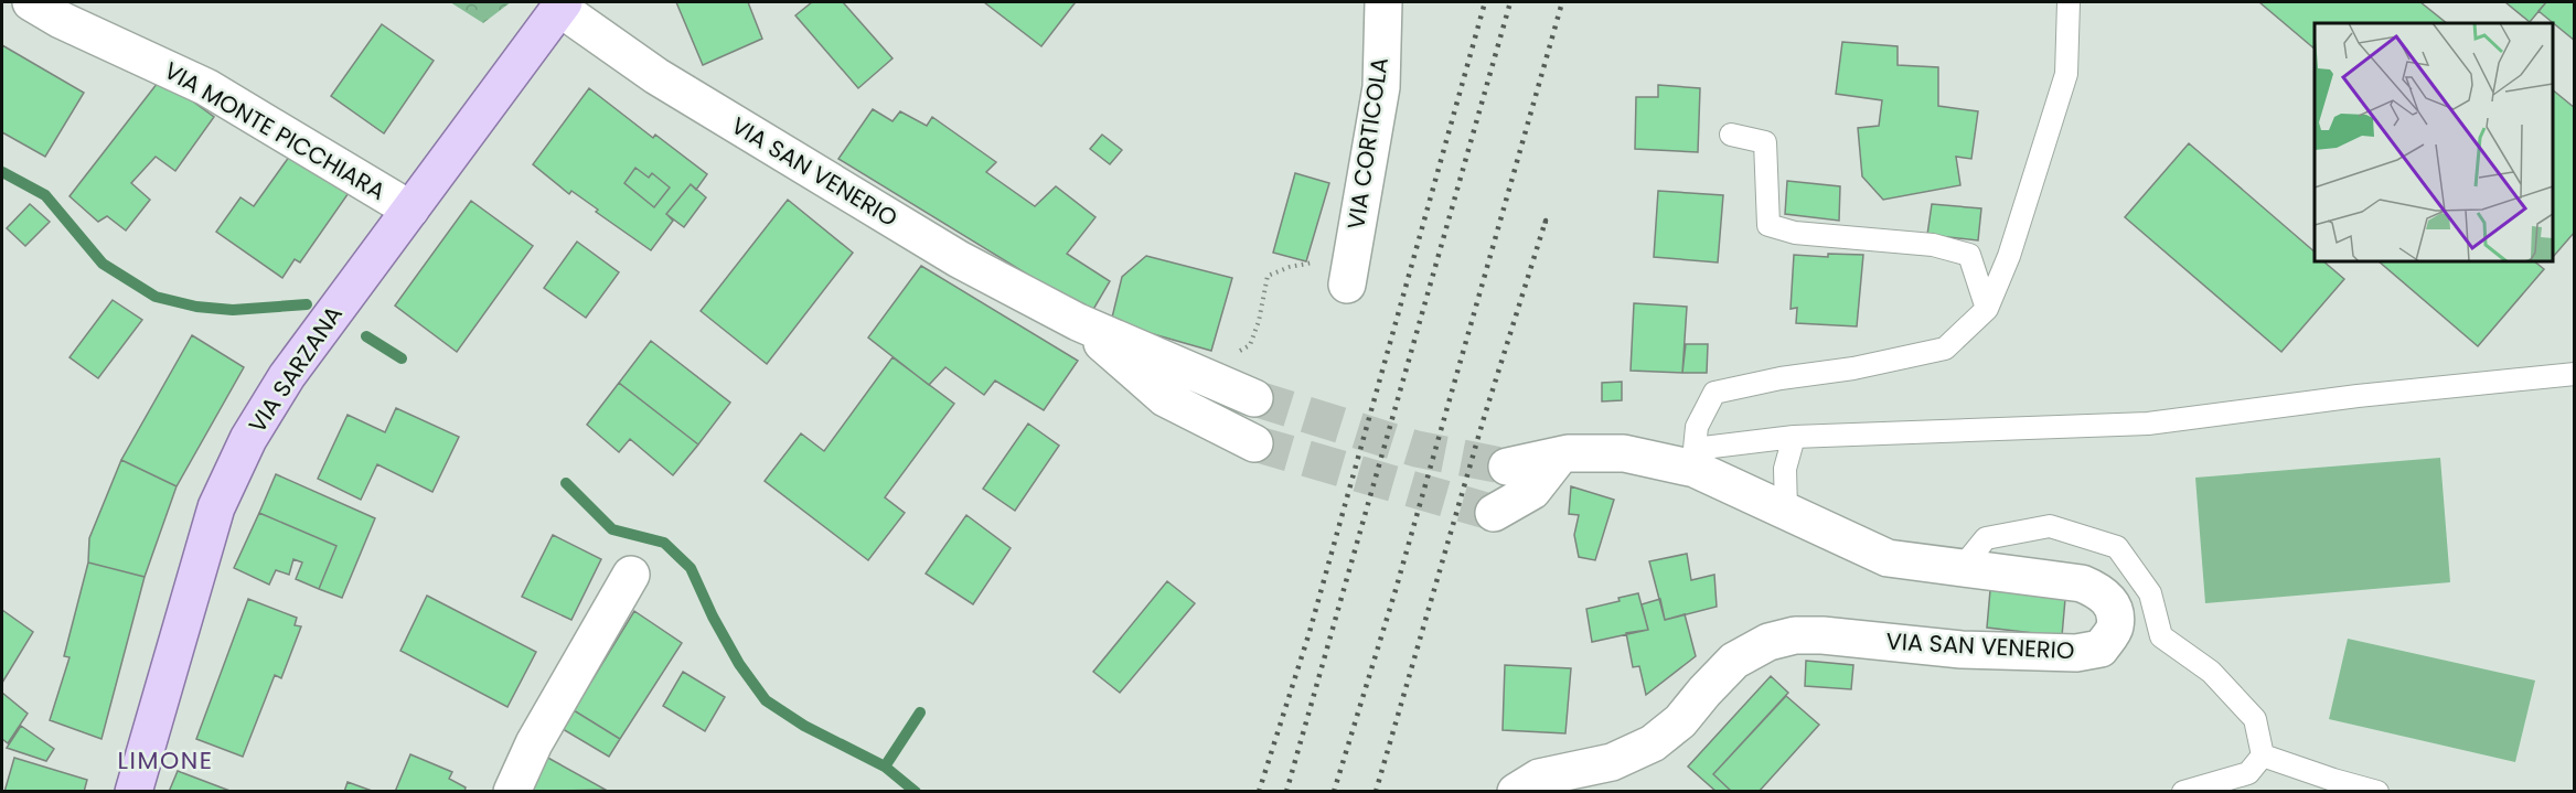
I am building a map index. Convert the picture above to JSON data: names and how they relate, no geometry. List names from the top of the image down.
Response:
{
  "streets": {
    "main road": ["VIA SARZANA"],
    "street": ["VIA MONTE PICCHIARA", "VIA CORTICOLA", "VIA SAN VENERIO"]
  },
  "crossings": [
    ["VIA MONTE PICCHIARA", "VIA SARZANA"],
    ["VIA SAN VENERIO", "VIA SARZANA"]
  ],
  "districts": ["LIMONE"]
}
